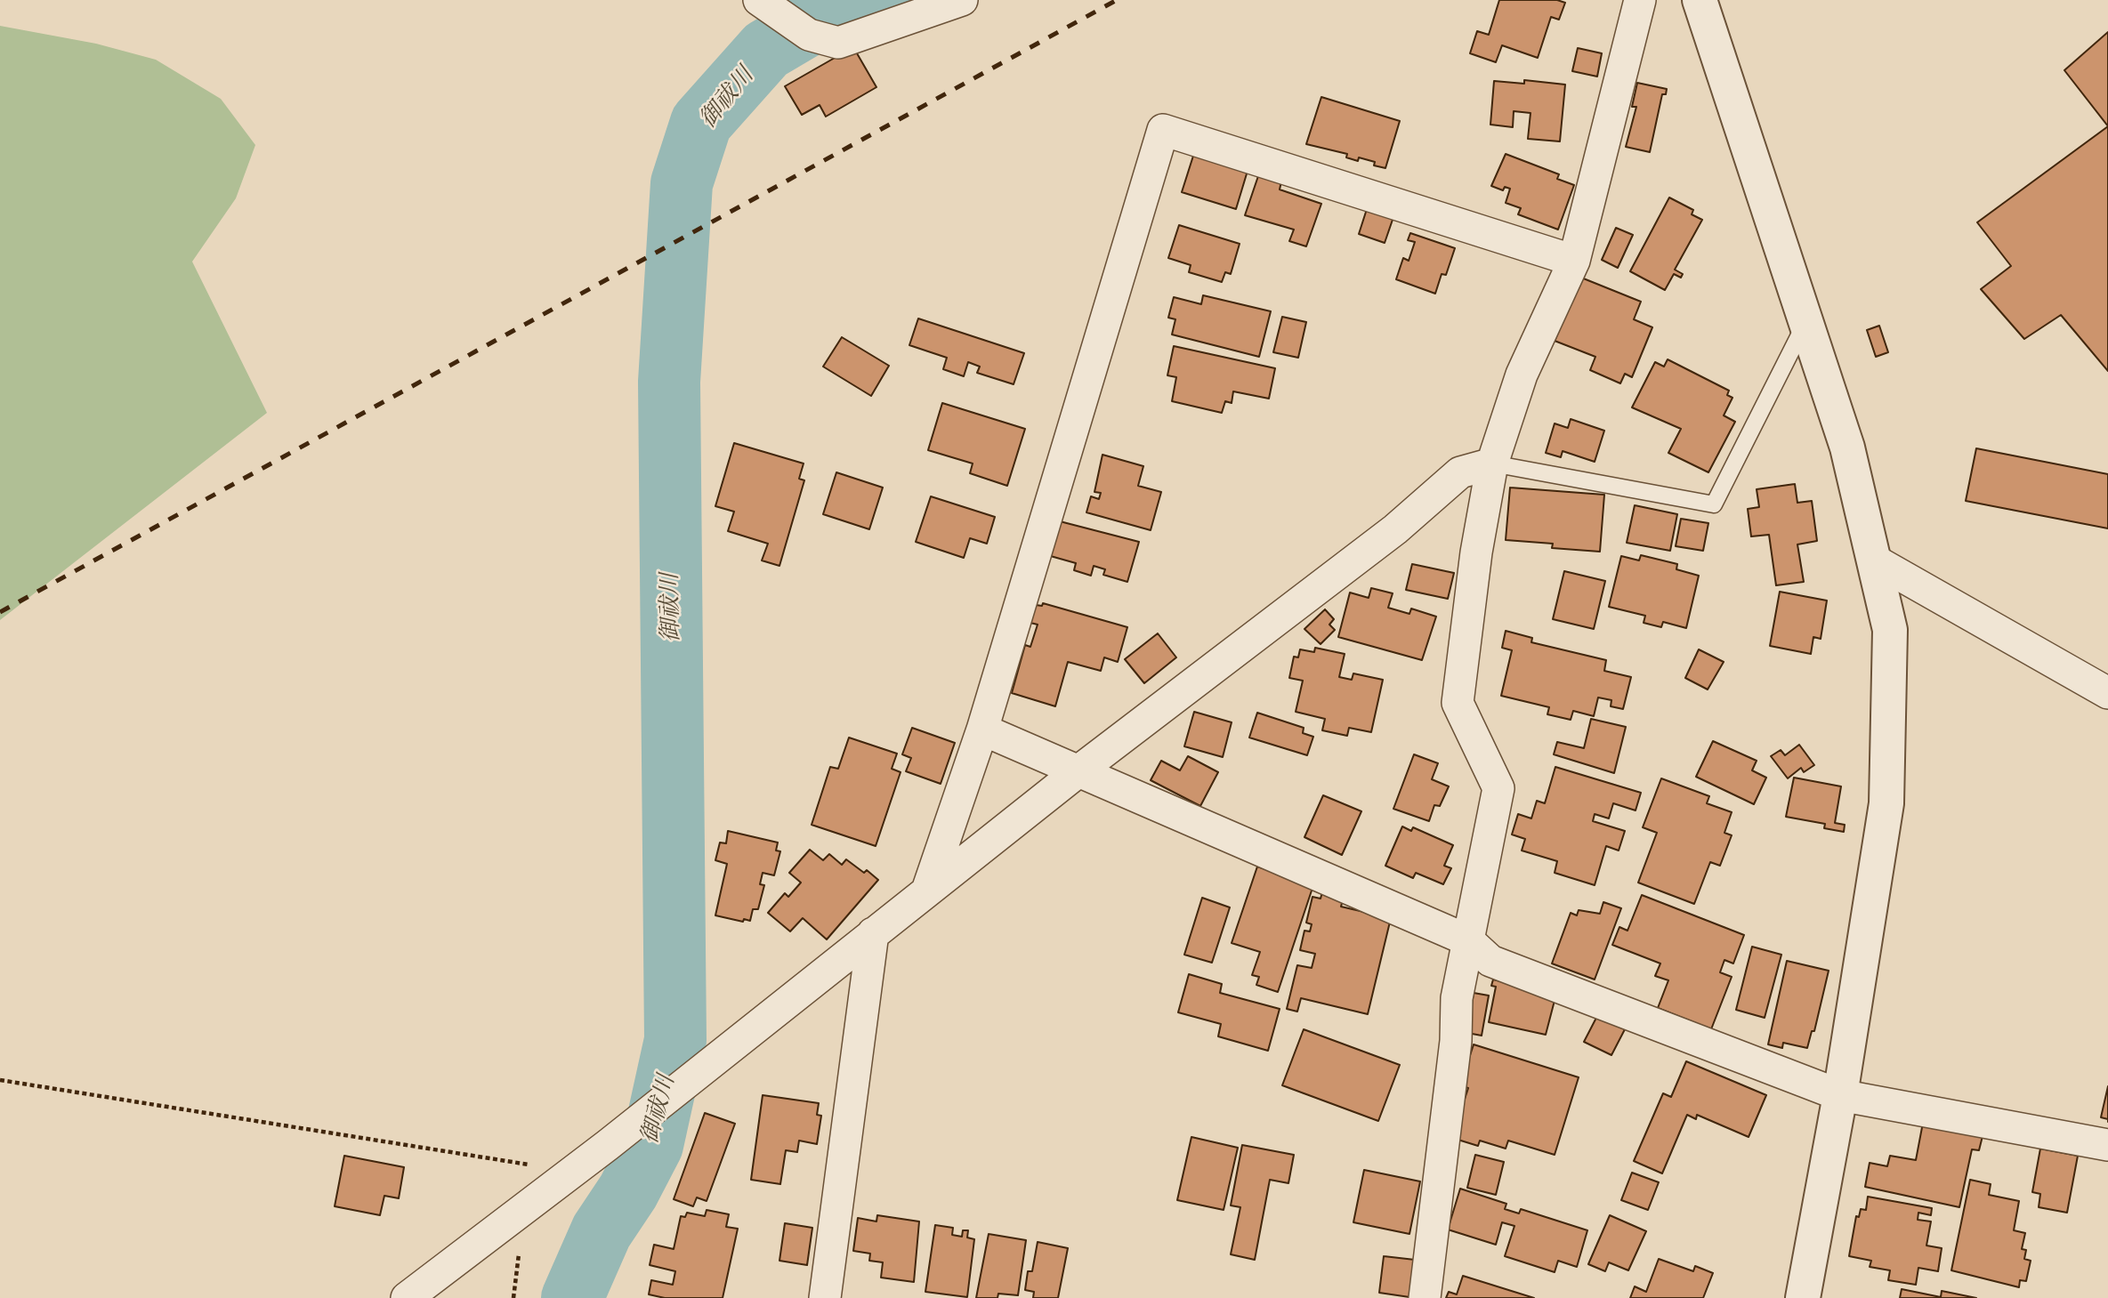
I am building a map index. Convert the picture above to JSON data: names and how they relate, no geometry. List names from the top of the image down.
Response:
{
  "water": ["御祓川"]
}
